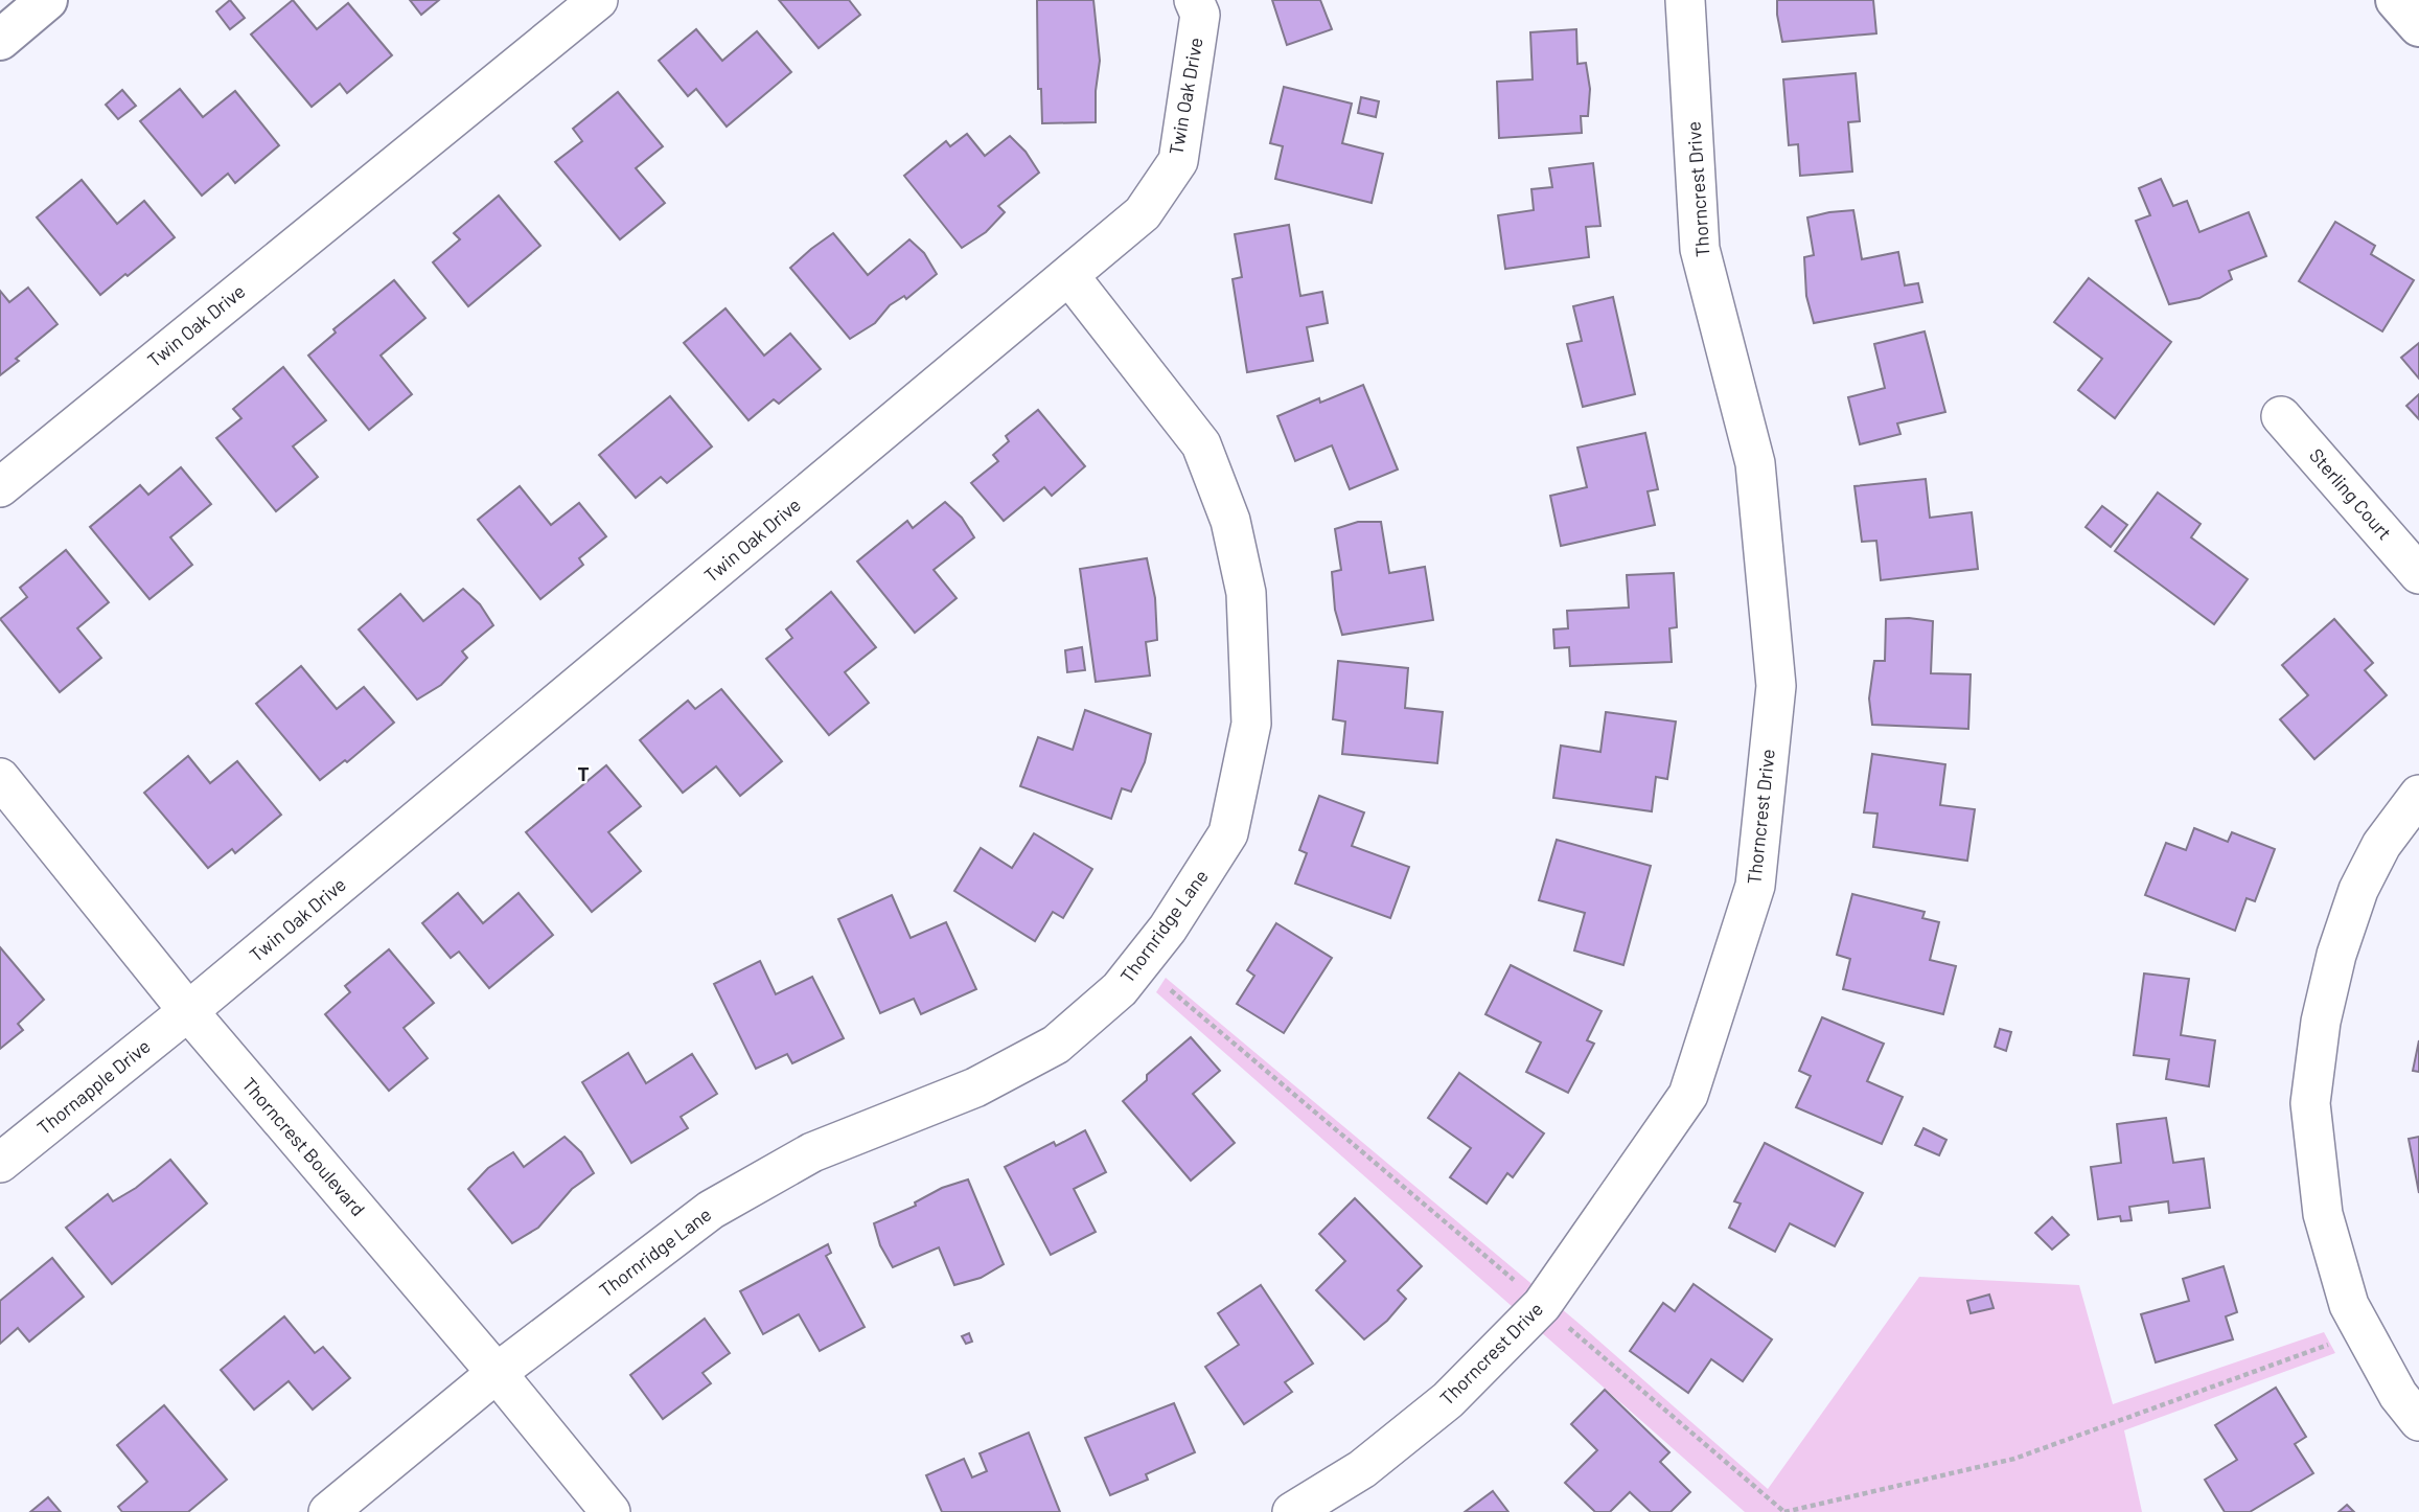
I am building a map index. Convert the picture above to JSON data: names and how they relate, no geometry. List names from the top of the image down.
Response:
{
  "streets": {
    "street": [
      "Twin Oak Drive",
      "Thorncrest Drive",
      "Sterling Court",
      "Thornridge Lane",
      "Thornapple Drive",
      "Thorncrest Boulevard"
    ]
  },
  "crossings": [
    ["Twin Oak Drive", "Thornridge Lane"],
    ["Twin Oak Drive", "Thornapple Drive"],
    ["Twin Oak Drive", "Thorncrest Boulevard"],
    ["Thornridge Lane", "Thorncrest Boulevard"],
    ["Thornapple Drive", "Thorncrest Boulevard"]
  ],
  "districts": ["T"]
}
